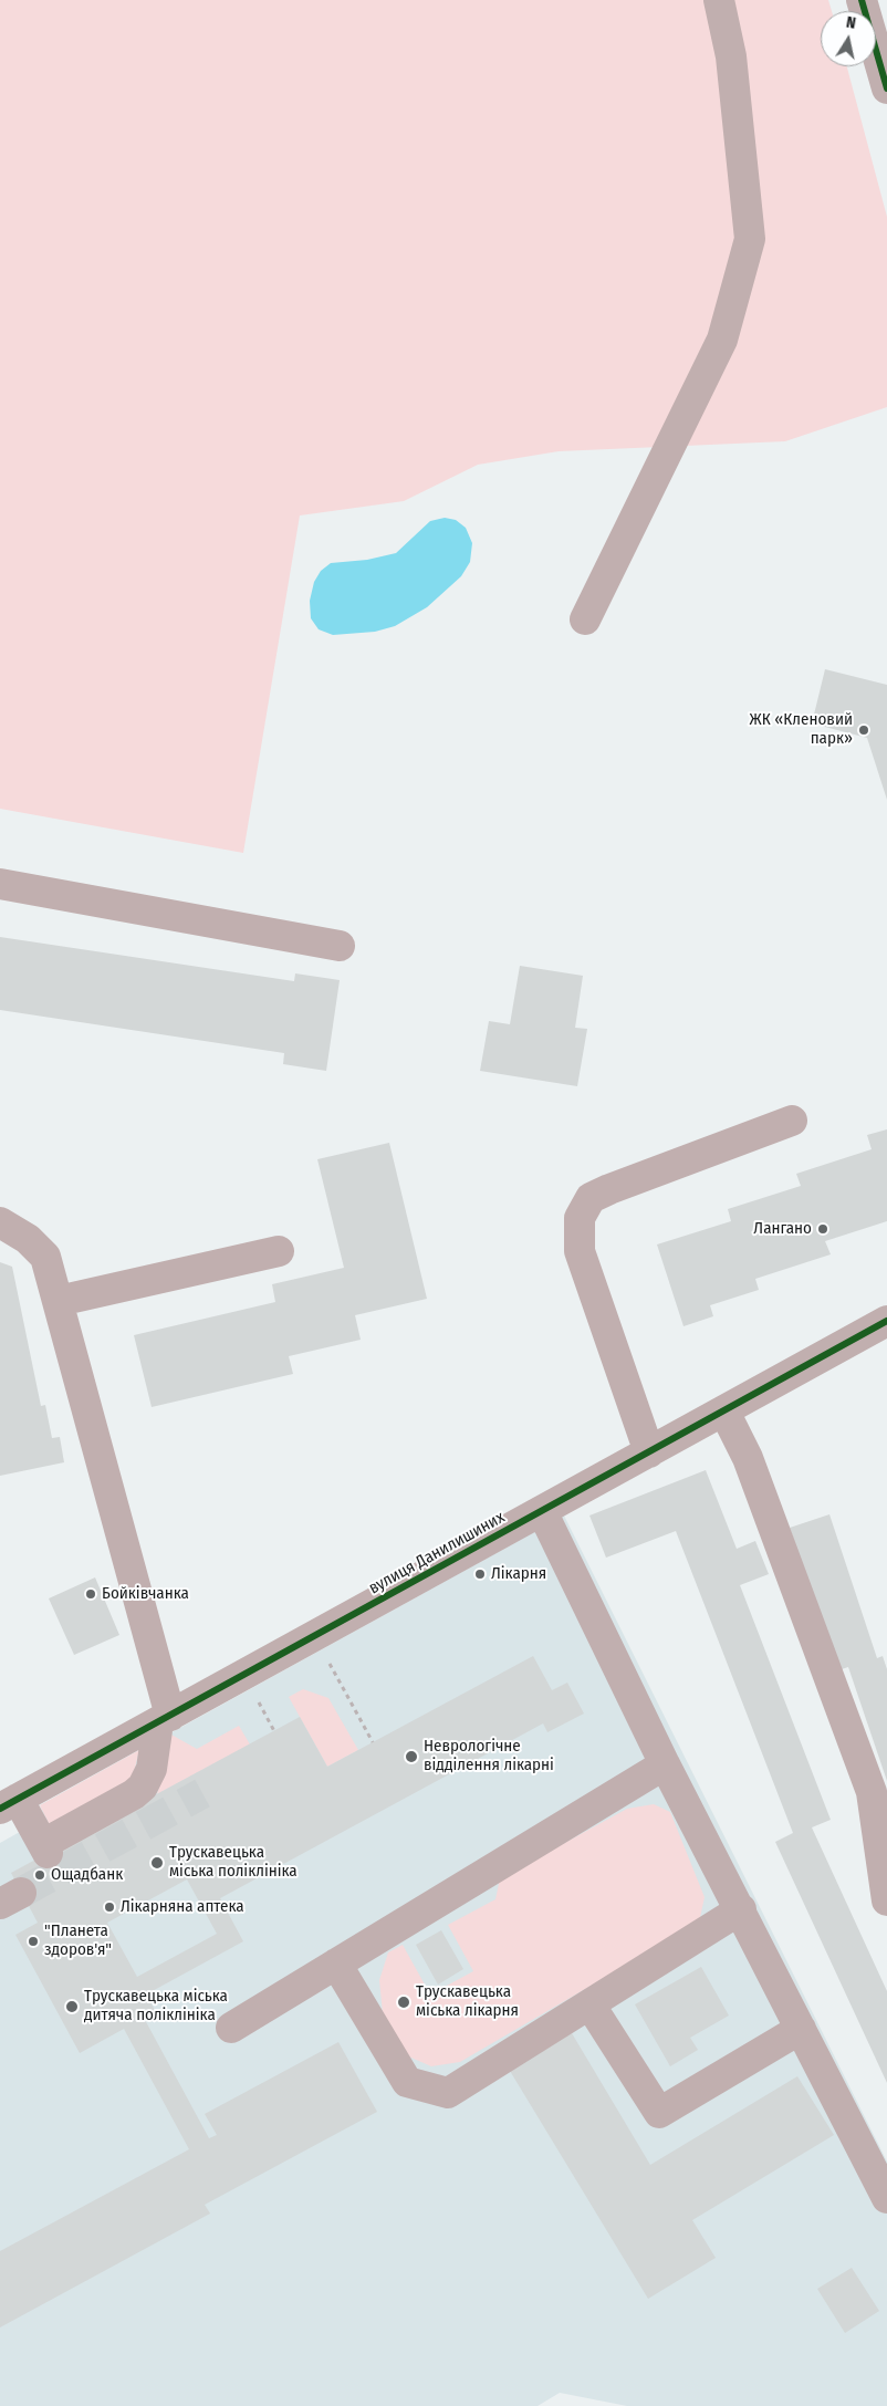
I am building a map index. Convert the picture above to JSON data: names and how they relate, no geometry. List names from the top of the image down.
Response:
{
  "streets": {
    "street": ["вулиця Данилишиних"]
  },
  "places": [
    "ЖК «Кленовий парк»",
    "Лангано",
    "Лікарня",
    "Бойківчанка",
    "Неврологічне відділення лікарні",
    "Трускавецька міська поліклініка",
    "Ощадбанк",
    "Лікарняна аптека",
    "\"Планета здоров'я\"",
    "Трускавецька міська лікарня",
    "Трускавецька міська дитяча поліклініка"
  ],
  "north": "top"
}
